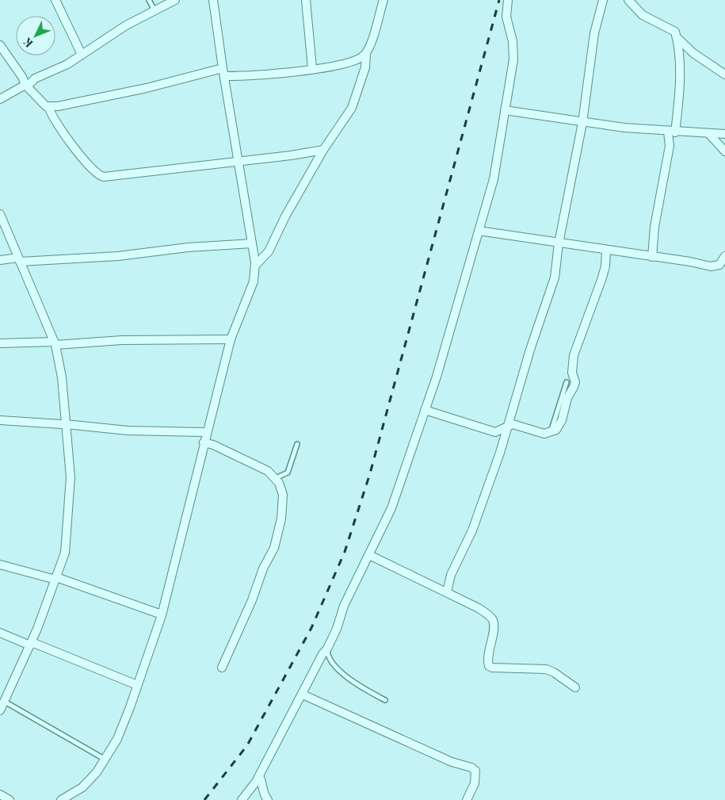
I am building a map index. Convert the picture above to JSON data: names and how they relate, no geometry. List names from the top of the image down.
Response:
{
  "north": "bottom left"
}
